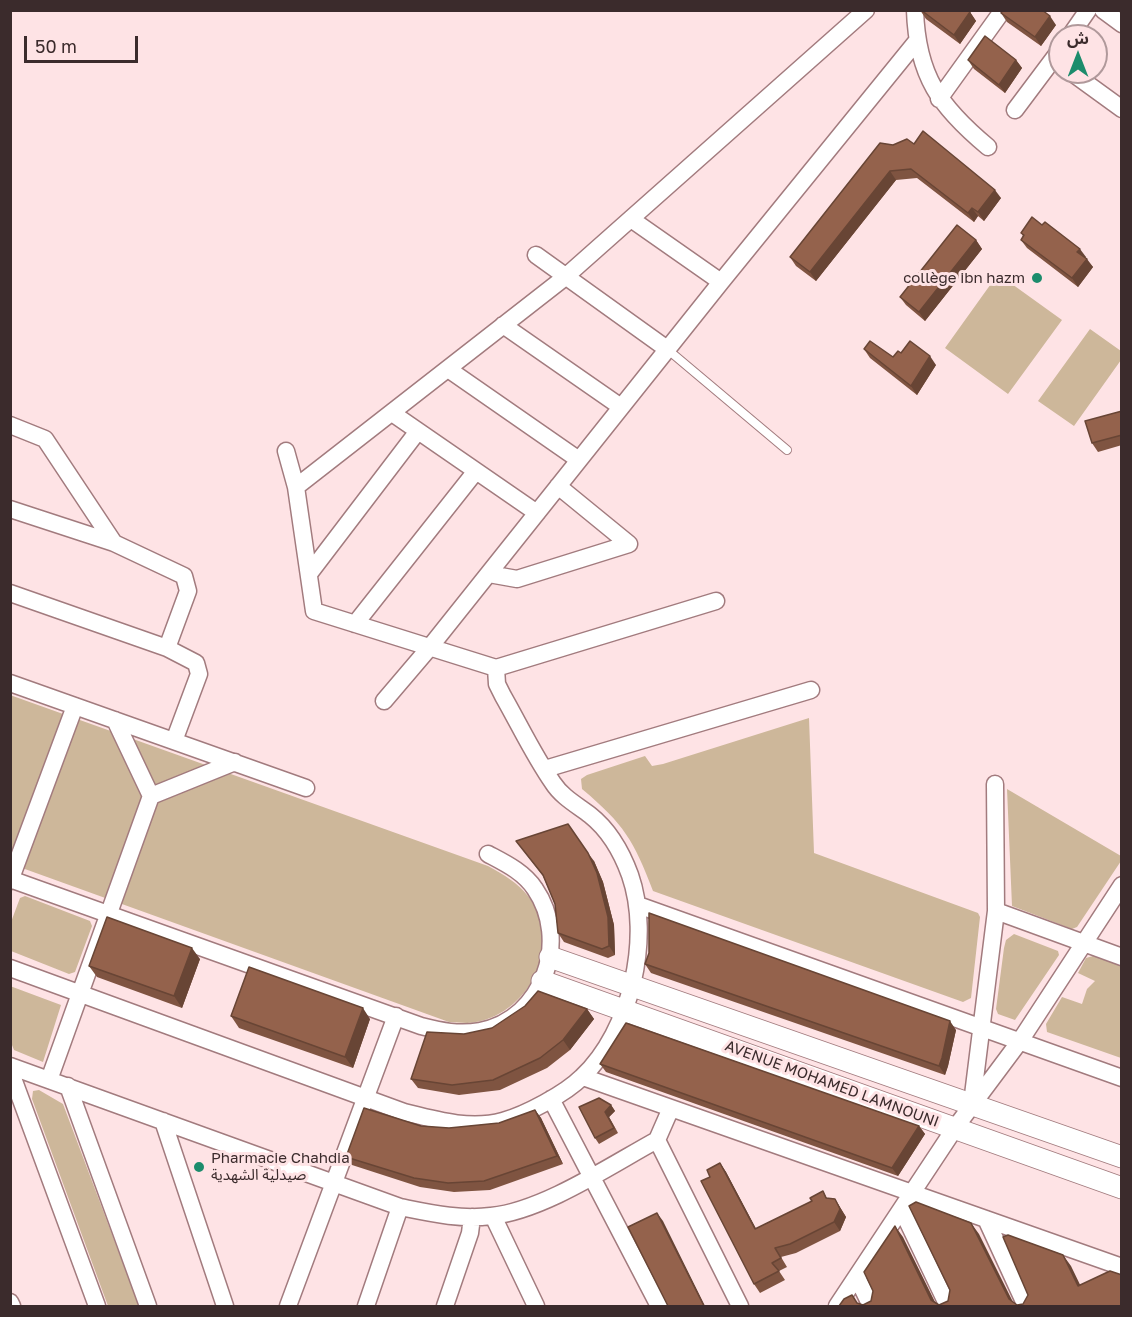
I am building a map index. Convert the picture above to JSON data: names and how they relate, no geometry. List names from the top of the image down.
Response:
{
  "streets": {
    "street": ["AVENUE MOHAMED LAMNOUNI"]
  },
  "places": ["collège ibn hazm", "Pharmacie Chahdia صيدلية الشهدية"],
  "scale_bar": "50 m",
  "north": "top"
}
